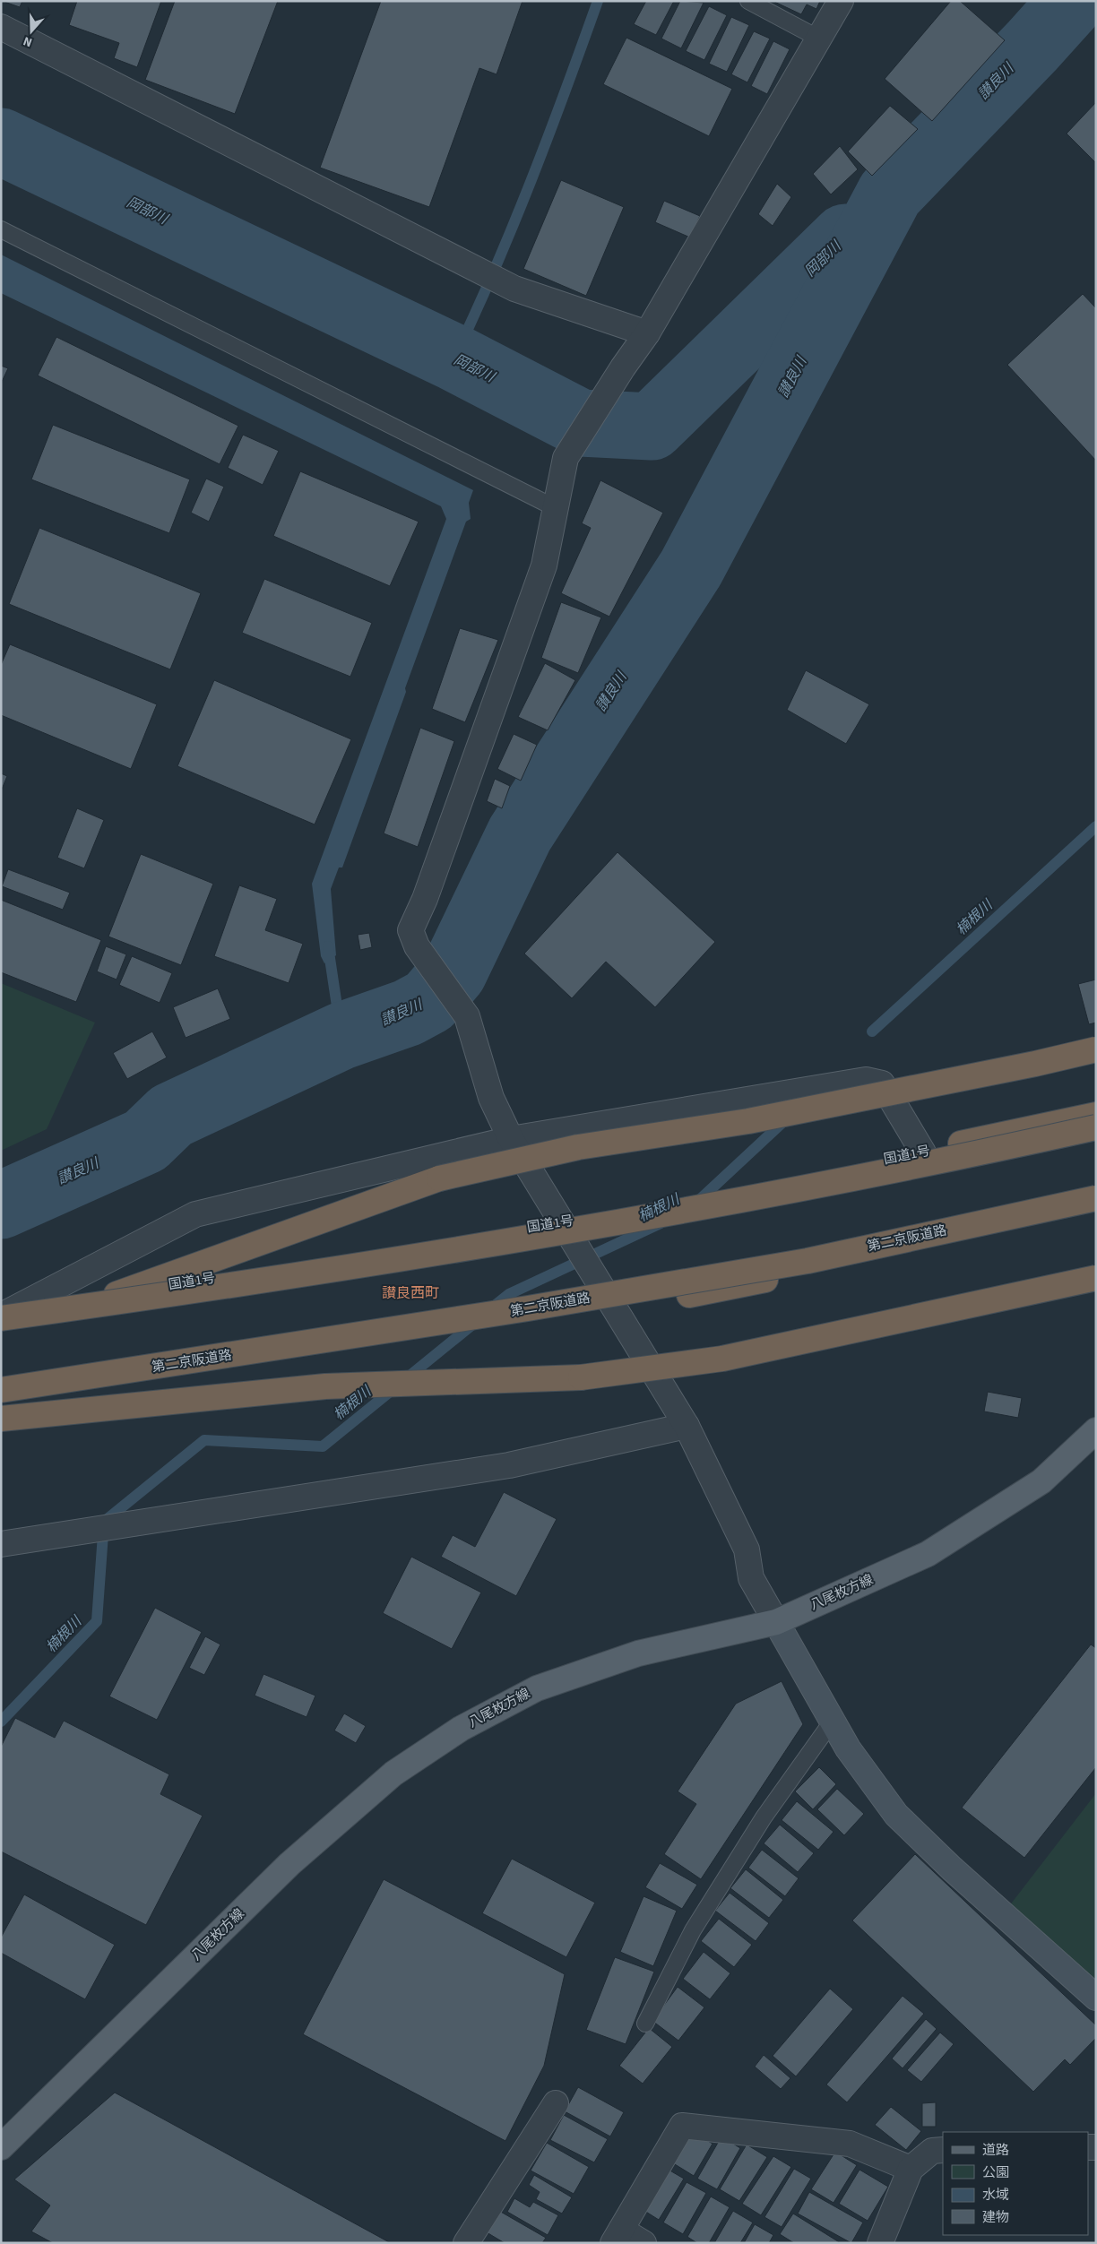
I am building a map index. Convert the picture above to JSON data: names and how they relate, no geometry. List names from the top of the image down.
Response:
{
  "streets": {
    "highway": ["国道1号", "第二京阪道路"],
    "main road": ["八尾枚方線"]
  },
  "districts": ["讃良西町"],
  "water": ["讃良川", "岡部川", "楠根川"],
  "legend": [
    "道路",
    "公園",
    "水域",
    "建物"
  ],
  "north": "bottom"
}
